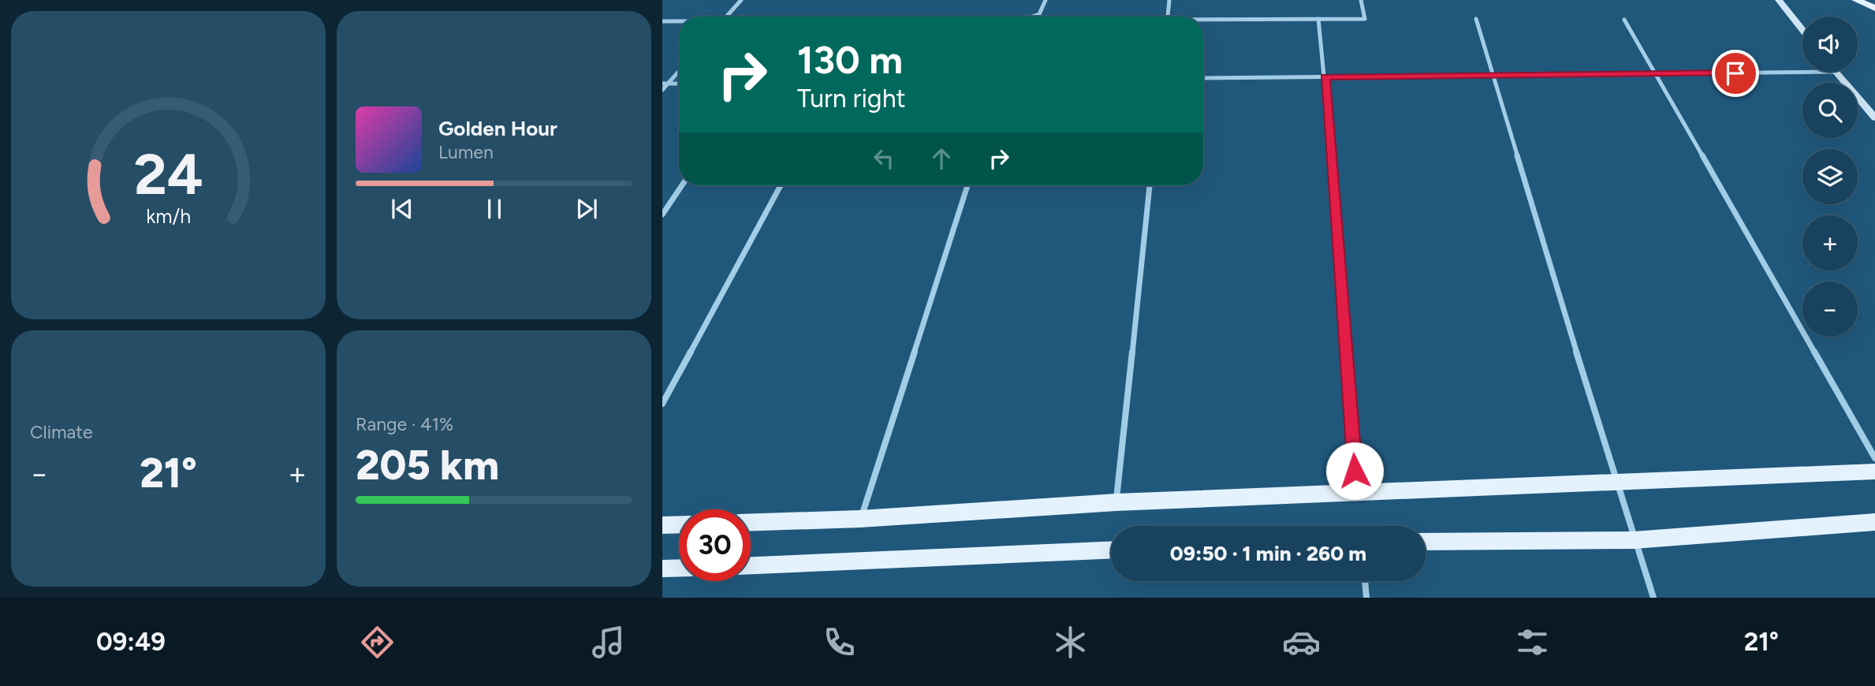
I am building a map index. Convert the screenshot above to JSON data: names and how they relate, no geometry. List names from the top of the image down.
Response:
{
  "page": {
    "map_buttons": ["+", "−"],
    "turn": ["130 m", "Turn right"],
    "song": ["Golden Hour", "Lumen"],
    "tile": [
      "Climate",
      ["Range · 41%", "205 km"]
    ],
    "heat": ["−", "21°", "+"],
    "limit": "30",
    "trip": "09:50 · 1 min · 260 m",
    "tabs": ["09:49", "21°"],
    "gauge": ["24", "km/h"]
  }
}
